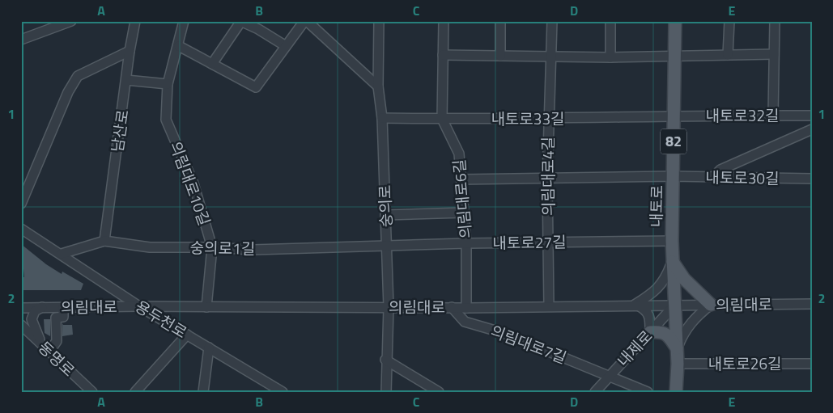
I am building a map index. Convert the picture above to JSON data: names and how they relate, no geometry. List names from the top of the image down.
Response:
{
  "streets": {
    "main road": ["82", "내토로"],
    "street": [
      "내토로32길",
      "내토로33길",
      "남산로",
      "의림대로4길",
      "내토로30길",
      "의림대로10길",
      "의림대로6길",
      "숭의로",
      "내토로27길",
      "숭의로1길",
      "의림대로",
      "용두천로",
      "의림대로7길",
      "내제로",
      "동명로",
      "내토로26길"
    ]
  },
  "crossings": [
    ["내토로32길", "내토로33길"],
    ["내토로32길", "내토로"],
    ["내토로33길", "의림대로4길"],
    ["내토로33길", "의림대로6길"],
    ["내토로33길", "숭의로"],
    ["내토로33길", "내토로"],
    ["남산로", "숭의로1길"],
    ["의림대로4길", "내토로30길"],
    ["의림대로4길", "내토로27길"],
    ["의림대로4길", "의림대로"],
    ["내토로30길", "의림대로6길"],
    ["내토로30길", "내토로"],
    ["의림대로10길", "숭의로1길"],
    ["의림대로10길", "의림대로"],
    ["의림대로6길", "내토로27길"],
    ["의림대로6길", "의림대로"],
    ["숭의로", "내토로27길"],
    ["숭의로", "숭의로1길"],
    ["숭의로", "의림대로"],
    ["내토로", "내토로27길"],
    ["내토로", "의림대로"],
    ["내토로", "내제로"],
    ["내토로", "내토로26길"],
    ["내토로27길", "숭의로1길"],
    ["숭의로1길", "용두천로"],
    ["의림대로", "용두천로"],
    ["의림대로", "의림대로7길"],
    ["의림대로", "내제로"],
    ["의림대로7길", "내제로"]
  ],
  "grid": {
    "columns": [
      "A",
      "B",
      "C",
      "D",
      "E"
    ],
    "rows": ["1", "2"]
  }
}
